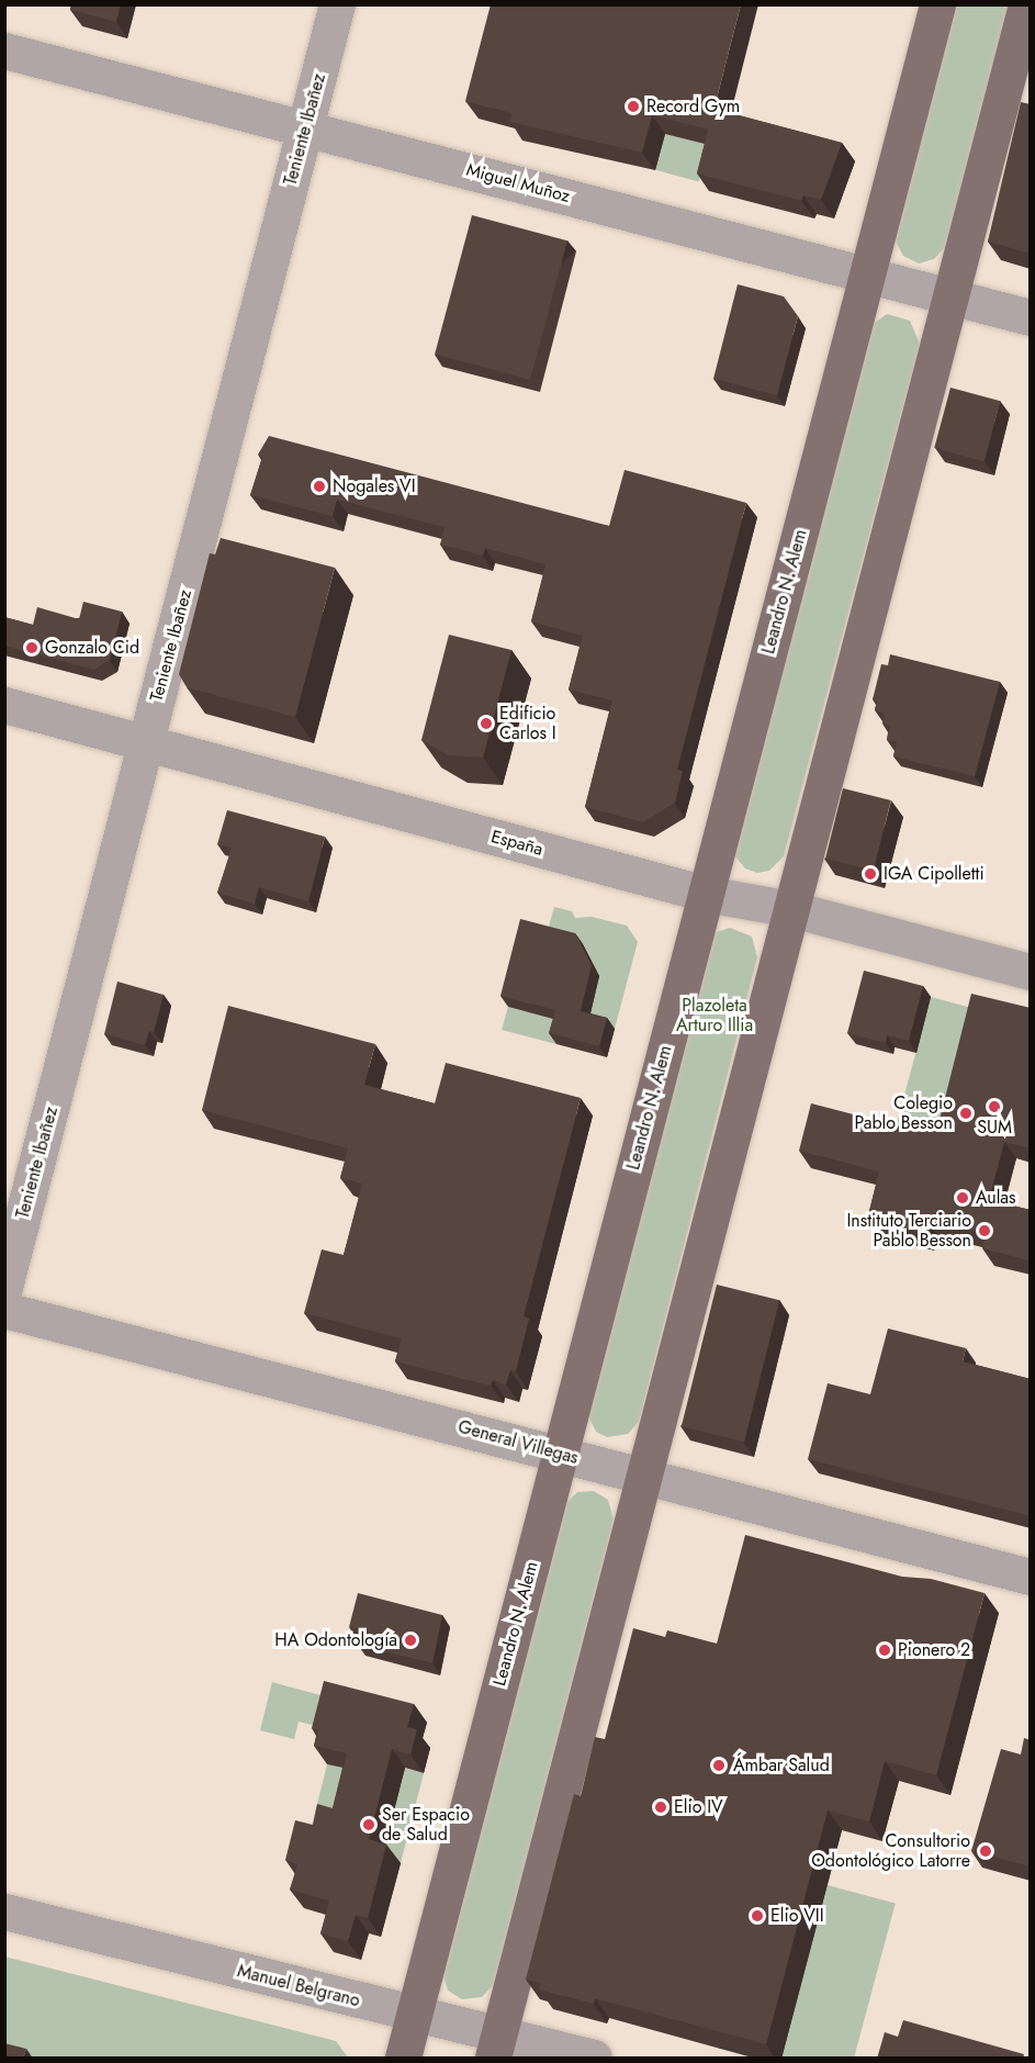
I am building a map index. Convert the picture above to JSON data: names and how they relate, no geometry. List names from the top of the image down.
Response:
{
  "streets": {
    "main road": ["Leandro N. Alem"],
    "street": [
      "Teniente Ibañez",
      "Miguel Muñoz",
      "España",
      "General Villegas",
      "Manuel Belgrano"
    ]
  },
  "crossings": [
    ["Teniente Ibañez", "Miguel Muñoz"],
    ["Teniente Ibañez", "España"],
    ["Miguel Muñoz", "Leandro N. Alem"],
    ["Leandro N. Alem", "España"],
    ["Leandro N. Alem", "General Villegas"],
    ["Leandro N. Alem", "Manuel Belgrano"]
  ],
  "parks": ["Plazoleta Arturo Illia"],
  "places": [
    "Record Gym",
    "Nogales VI",
    "Gonzalo Cid",
    "Edificio Carlos I",
    "IGA Cipolletti",
    "SUM",
    "Colegio Pablo Besson",
    "Aulas",
    "Instituto Terciario Pablo Besson",
    "HA Odontología",
    "Pionero 2",
    "Ámbar Salud",
    "Elio IV",
    "Ser Espacio de Salud",
    "Consultorio Odontológico Latorre",
    "Elio VII"
  ]
}
